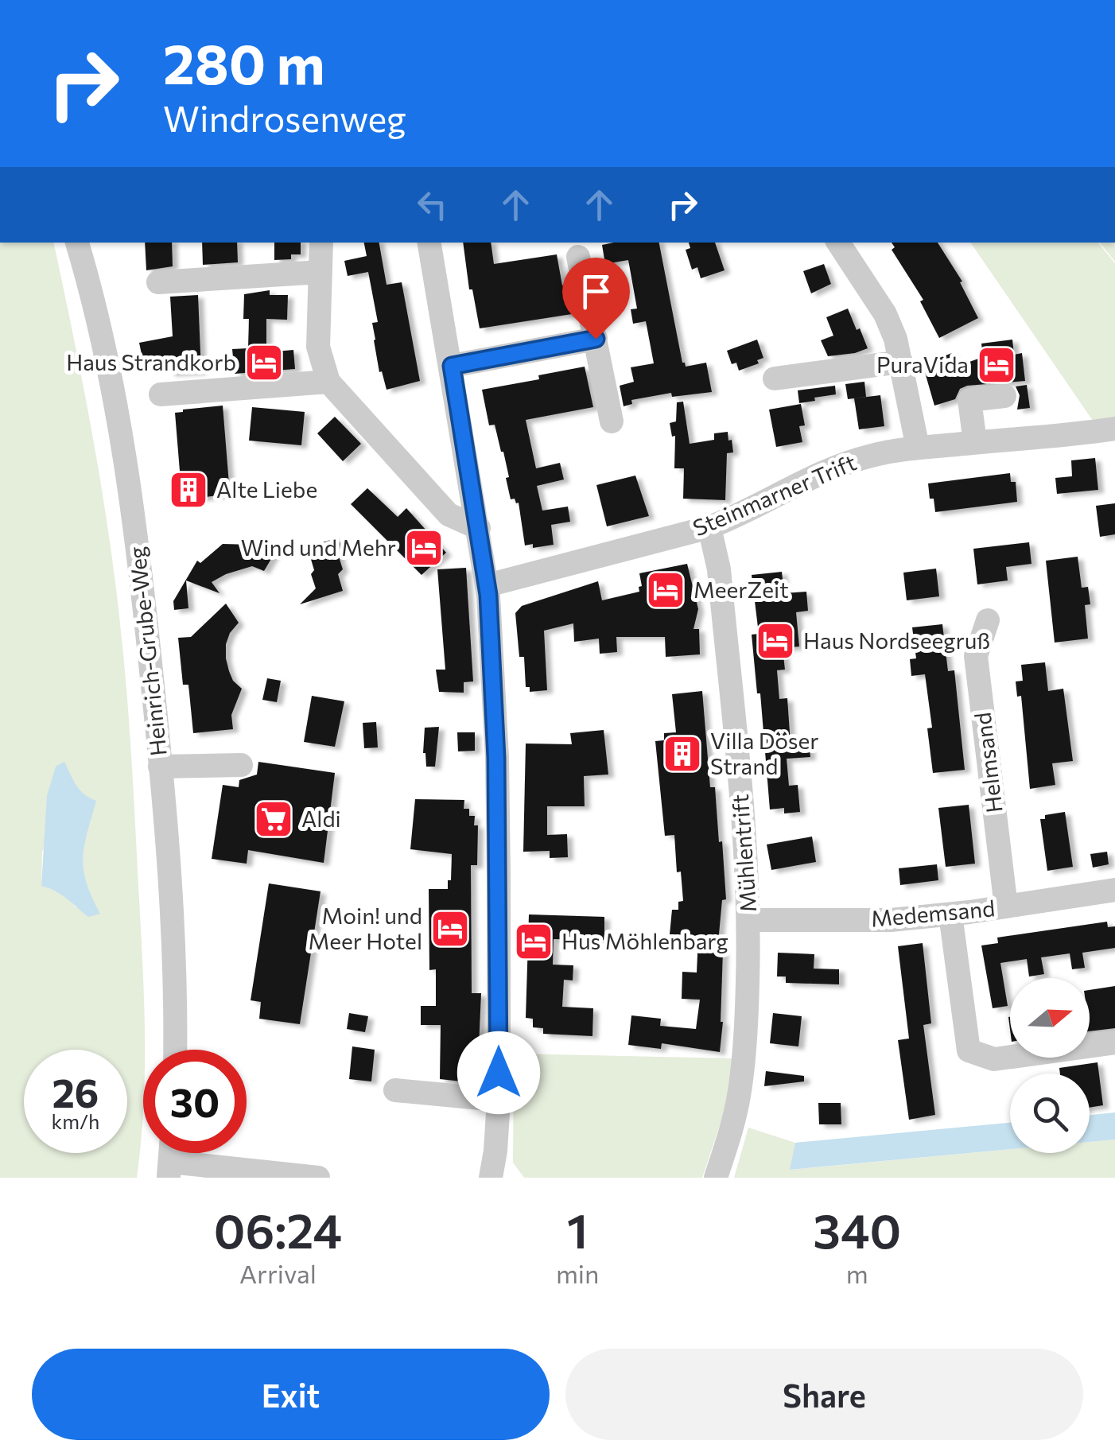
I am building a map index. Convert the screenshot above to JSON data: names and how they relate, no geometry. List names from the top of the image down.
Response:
{
  "streets": {
    "street": [
      "Steinmarner Trift",
      "Heinrich-Grube-Weg",
      "Helmsand",
      "Mühlentrift",
      "Medemsand"
    ]
  },
  "crossings": [
    ["Steinmarner Trift", "Mühlentrift"],
    ["Helmsand", "Medemsand"],
    ["Mühlentrift", "Medemsand"]
  ],
  "places": {
    "hotel": [
      "Haus Strandkorb",
      "PuraVida",
      "Wind und Mehr",
      "MeerZeit",
      "Haus Nordseegruß",
      "Moin! und Meer Hotel",
      "Hus Möhlenbarg"
    ],
    "building": ["Alte Liebe", "Villa Döser Strand"],
    "supermarket": ["Aldi"]
  },
  "north": "right",
  "page": {
    "turn": ["280 m", "Windrosenweg"],
    "speed": "26 km/h",
    "limit": "30",
    "eta": [
      "06:24",
      "Arrival",
      "1",
      "min",
      "340",
      "m"
    ],
    "buttons": ["Exit", "Share"]
  }
}
